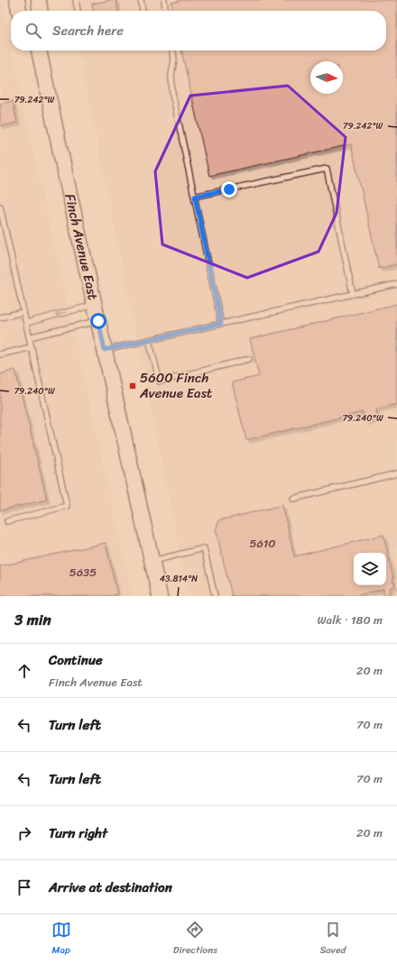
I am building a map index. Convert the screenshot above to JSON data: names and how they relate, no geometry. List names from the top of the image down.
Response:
{
  "streets": {
    "main road": ["Finch Avenue East"]
  },
  "places": {
    "transit": ["5600 Finch Avenue East"]
  },
  "house_numbers": ["5610", "5635"],
  "north": "right",
  "page": {
    "search": "Search here",
    "heading": ["3 min", "Walk · 180 m"],
    "list": [
      ["Continue", "Finch Avenue East", "20 m"],
      ["Turn left", "70 m"],
      ["Turn left", "70 m"],
      ["Turn right", "20 m"],
      "Arrive at destination"
    ],
    "nav": ["Map", "Directions", "Saved"]
  },
  "coordinates": ["79.242°W", "79.240°W", "43.814°N"]
}
